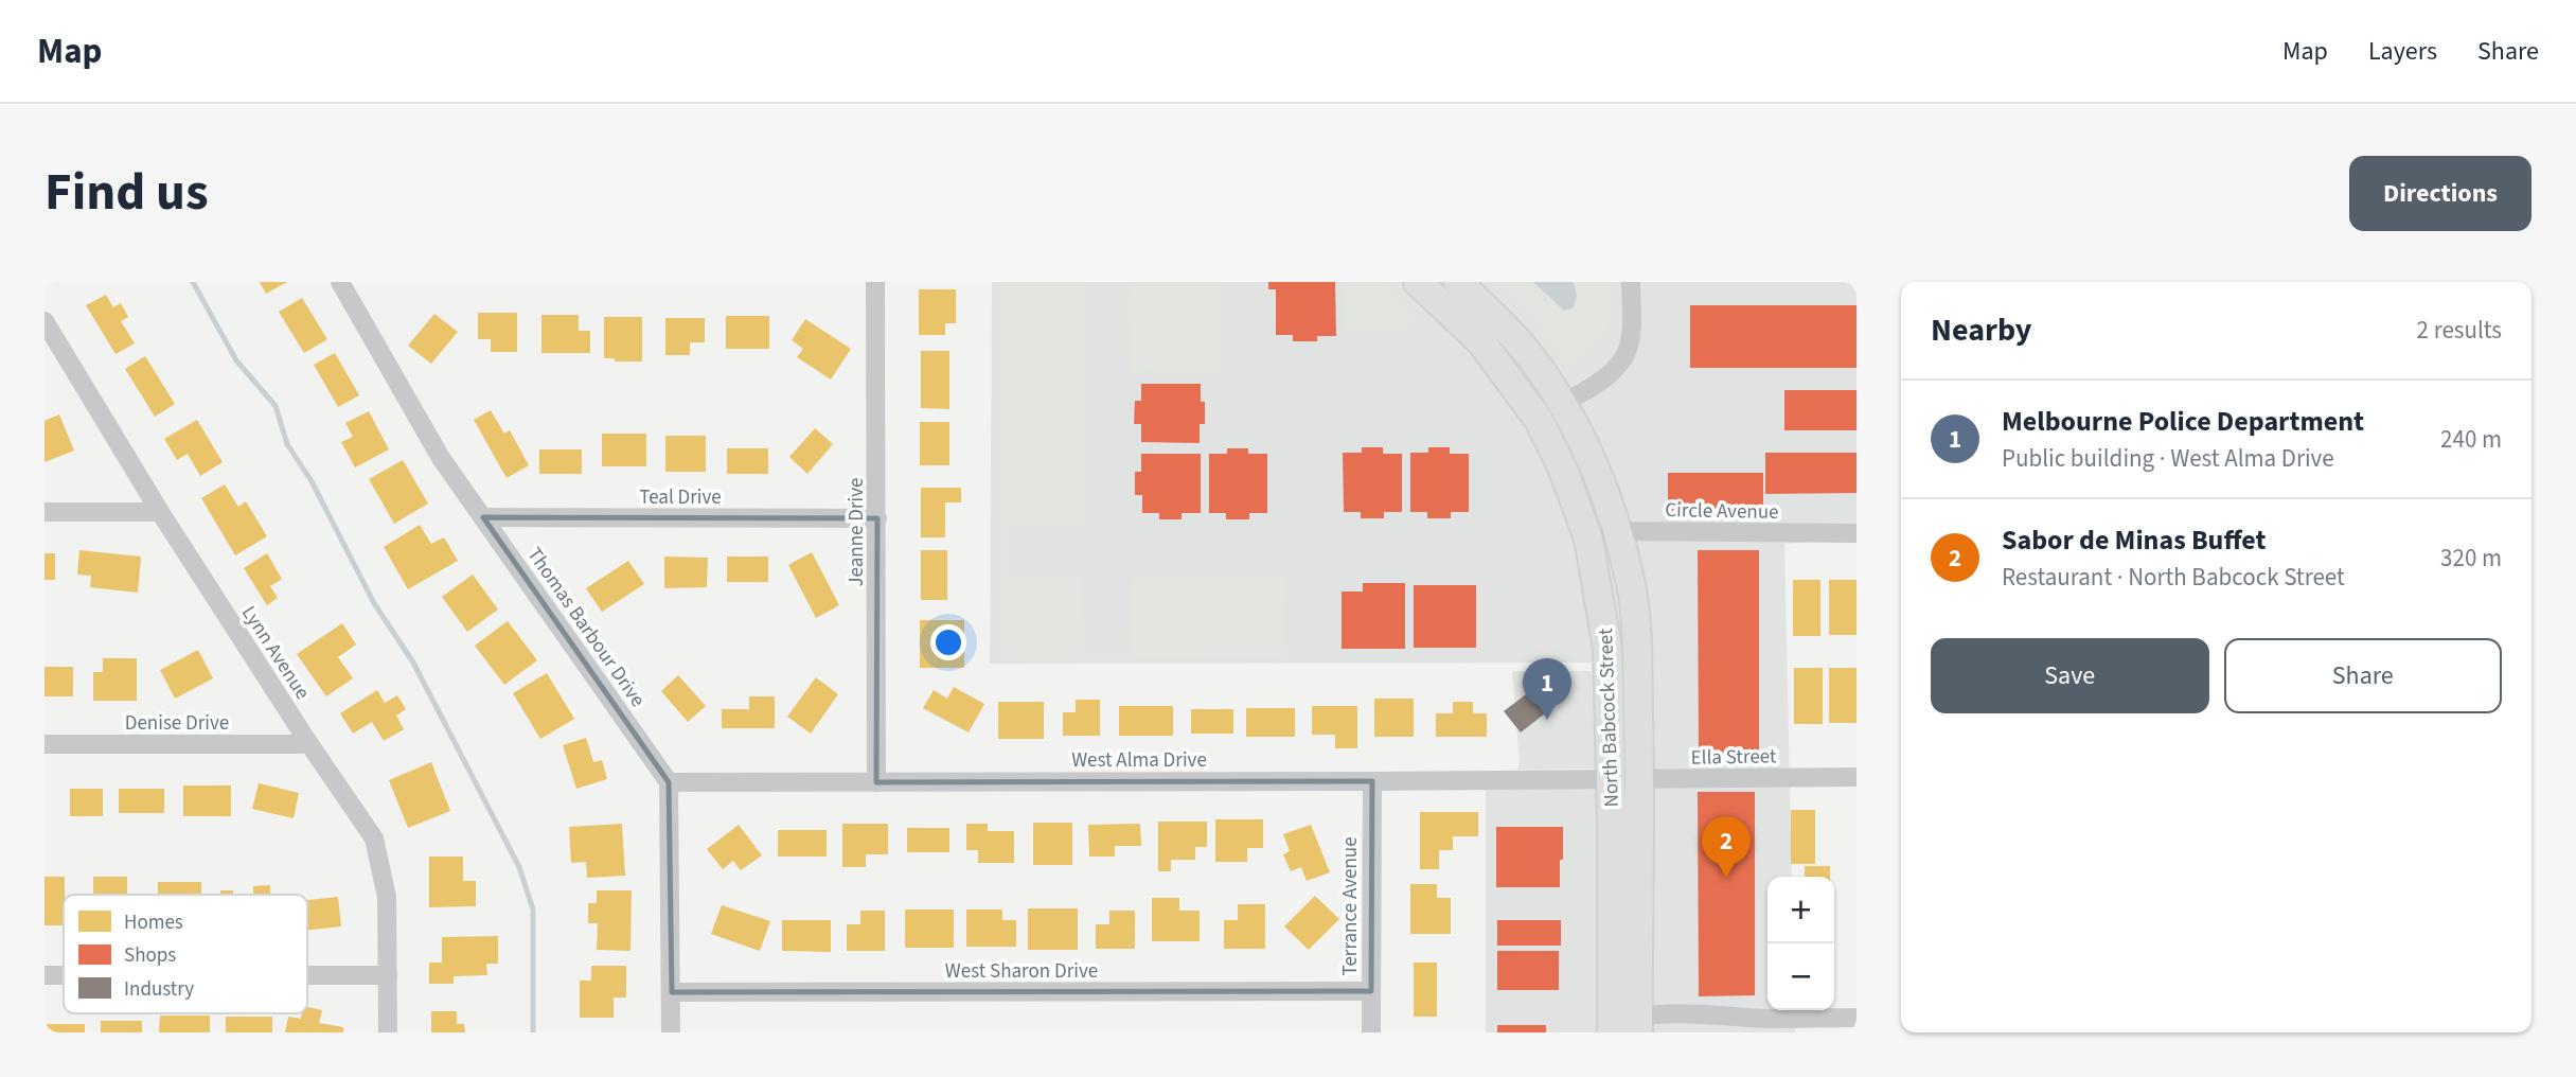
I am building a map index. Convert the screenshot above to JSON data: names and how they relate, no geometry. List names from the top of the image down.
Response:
{
  "streets": {
    "main road": ["North Babcock Street"],
    "street": [
      "Teal Drive",
      "Circle Avenue",
      "Jeanne Drive",
      "Thomas Barbour Drive",
      "Lynn Avenue",
      "Denise Drive",
      "Ella Street",
      "West Alma Drive",
      "Terrance Avenue",
      "West Sharon Drive"
    ]
  },
  "crossings": [
    ["Teal Drive", "Jeanne Drive"],
    ["Teal Drive", "Thomas Barbour Drive"],
    ["Circle Avenue", "North Babcock Street"],
    ["Jeanne Drive", "West Alma Drive"],
    ["Thomas Barbour Drive", "West Alma Drive"],
    ["Lynn Avenue", "Denise Drive"],
    ["North Babcock Street", "Ella Street"],
    ["North Babcock Street", "West Alma Drive"],
    ["Ella Street", "West Alma Drive"],
    ["West Alma Drive", "Terrance Avenue"],
    ["Terrance Avenue", "West Sharon Drive"]
  ],
  "legend": ["Homes", "Shops", "Industry"],
  "page": {
    "header": "Map",
    "nav": ["Map", "Layers", "Share"],
    "title": "Find us",
    "buttons": [
      "Directions",
      ["Save", "Share"]
    ],
    "heading": ["Nearby", "2 results"],
    "list": [
      {
        "mark": "1",
        "name": "Melbourne Police Department",
        "note": "Public building · West Alma Drive",
        "value": "240 m"
      },
      {
        "mark": "2",
        "name": "Sabor de Minas Buffet",
        "note": "Restaurant · North Babcock Street",
        "value": "320 m"
      }
    ],
    "pins": ["1", "2"],
    "map_buttons": ["+", "−"]
  }
}
